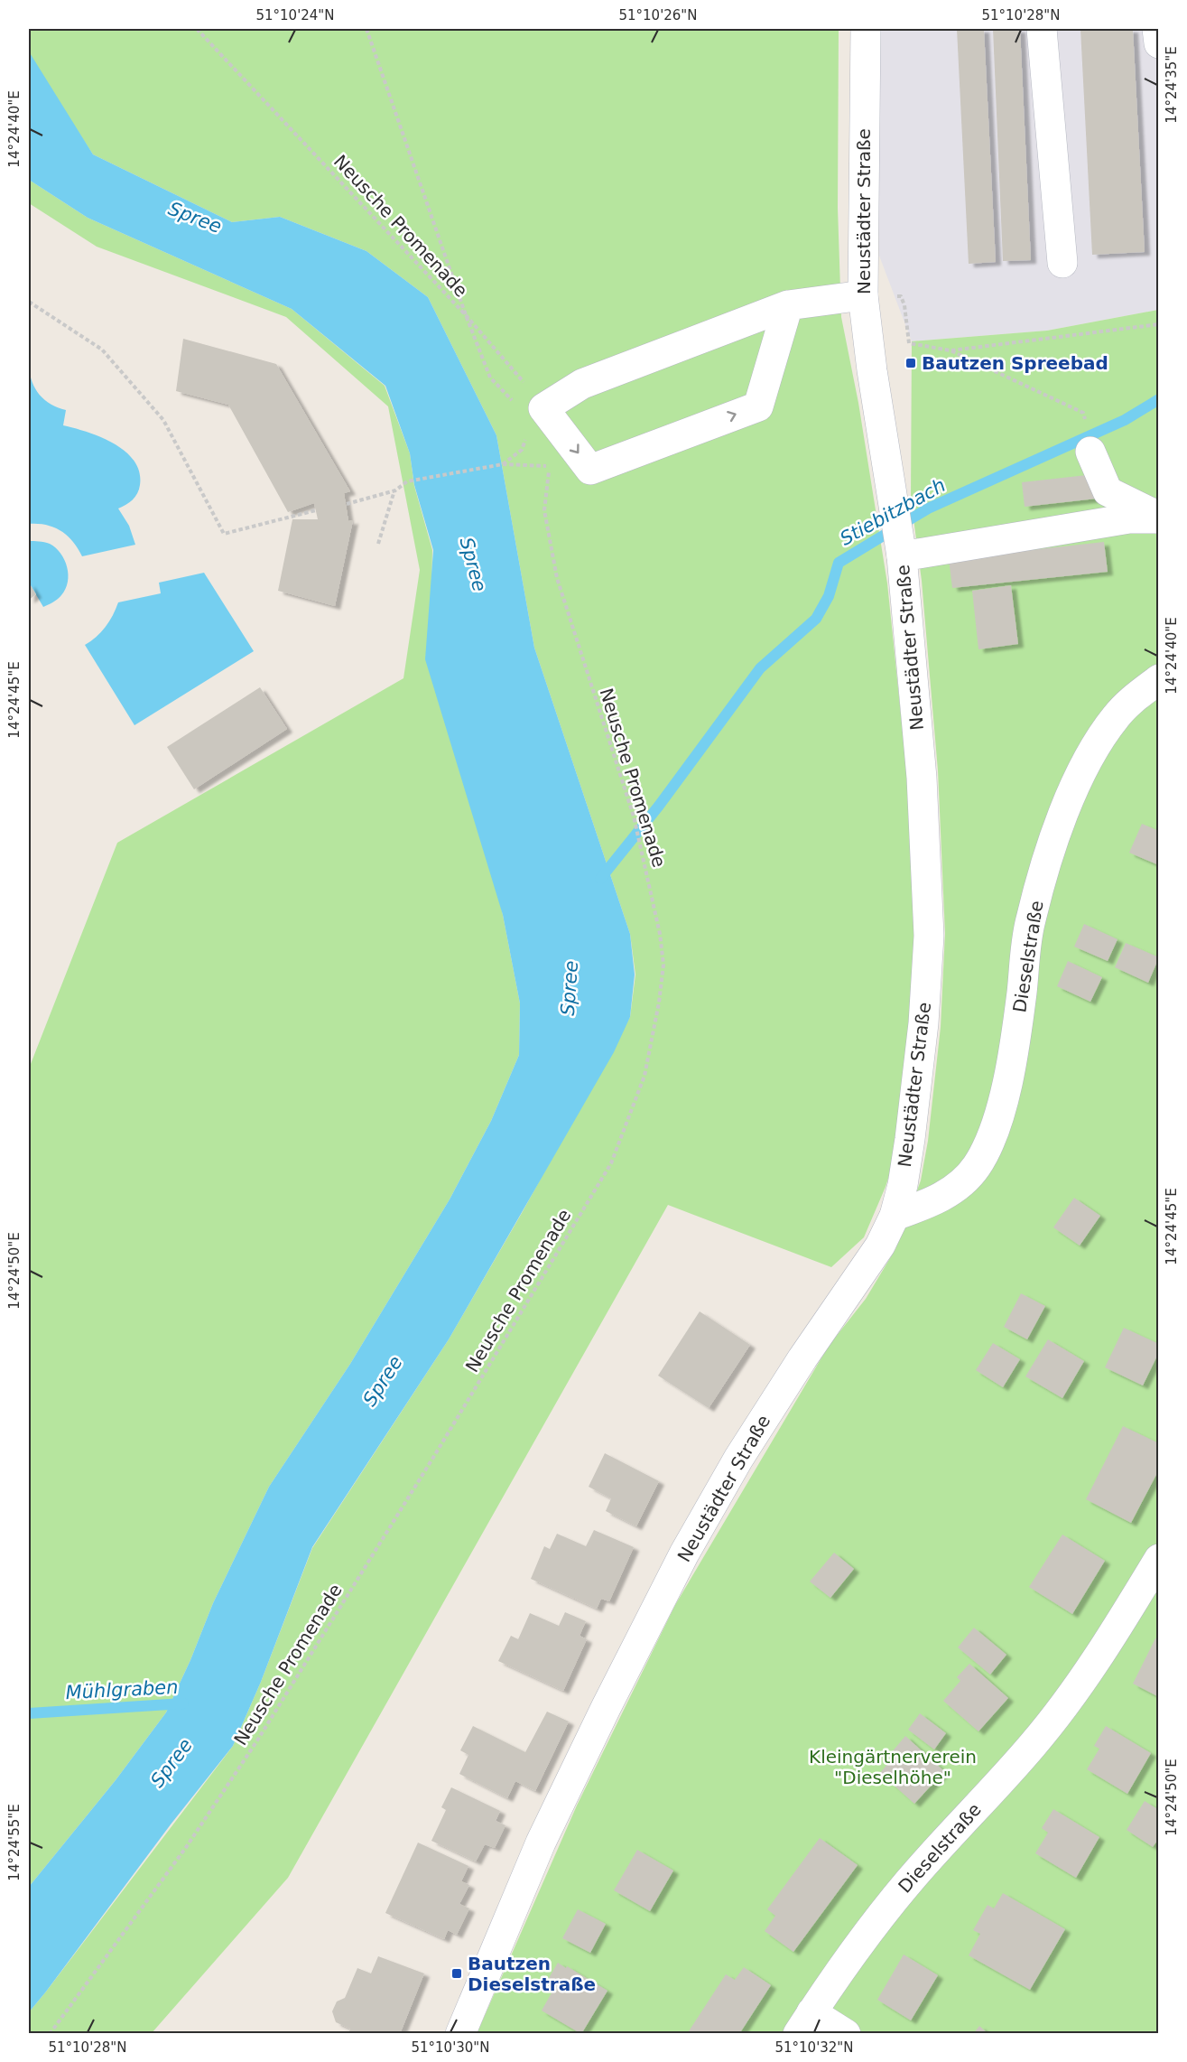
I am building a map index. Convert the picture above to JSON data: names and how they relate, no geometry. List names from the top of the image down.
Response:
{
  "streets": {
    "street": ["Neustädter Straße", "Dieselstraße"],
    "path": ["Neusche Promenade"]
  },
  "crossings": [
    ["Neustädter Straße", "Dieselstraße"]
  ],
  "water": ["Spree", "Stiebitzbach", "Mühlgraben"],
  "parks": ["Kleingärtnerverein \"Dieselhöhe\""],
  "places": {
    "transit": ["Bautzen Spreebad", "Bautzen Dieselstraße"]
  },
  "coordinates": [
    "51°10'24\"N",
    "51°10'26\"N",
    "51°10'28\"N",
    "14°24'35\"E",
    "14°24'40\"E",
    "14°24'45\"E",
    "14°24'50\"E",
    "14°24'55\"E",
    "51°10'30\"N",
    "51°10'32\"N"
  ]
}
